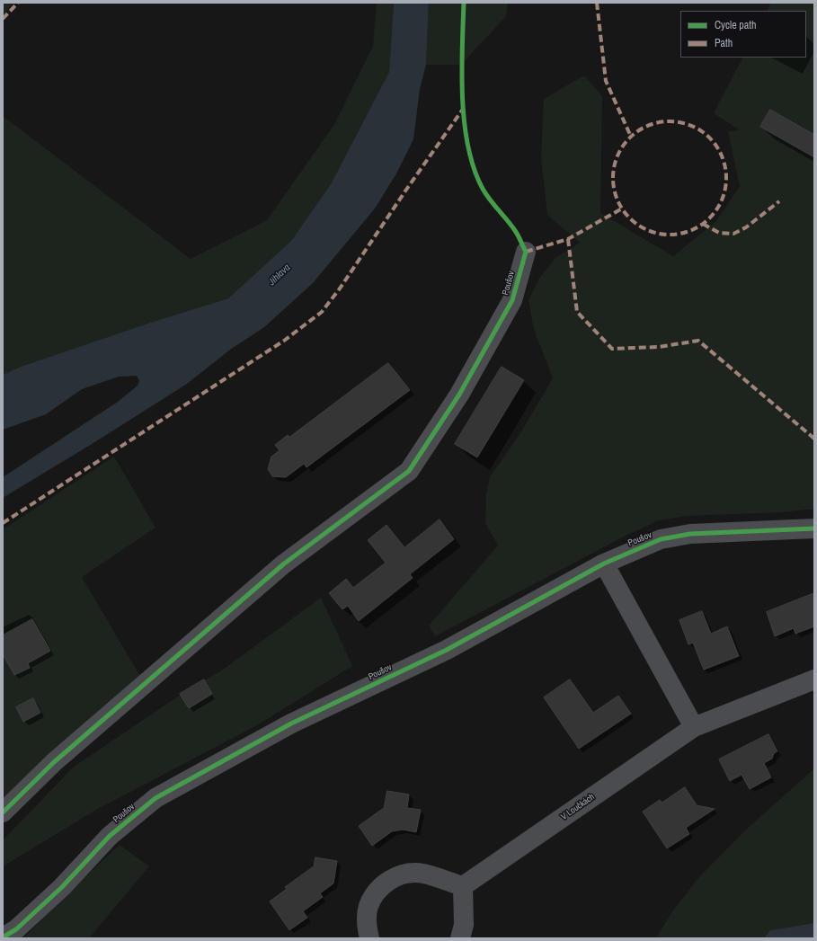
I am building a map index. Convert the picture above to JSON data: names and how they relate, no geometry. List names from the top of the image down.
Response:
{
  "streets": {
    "street": ["Poušov", "V Loučkách"]
  },
  "water": ["Jihlava"],
  "legend": ["Cycle path", "Path"]
}
